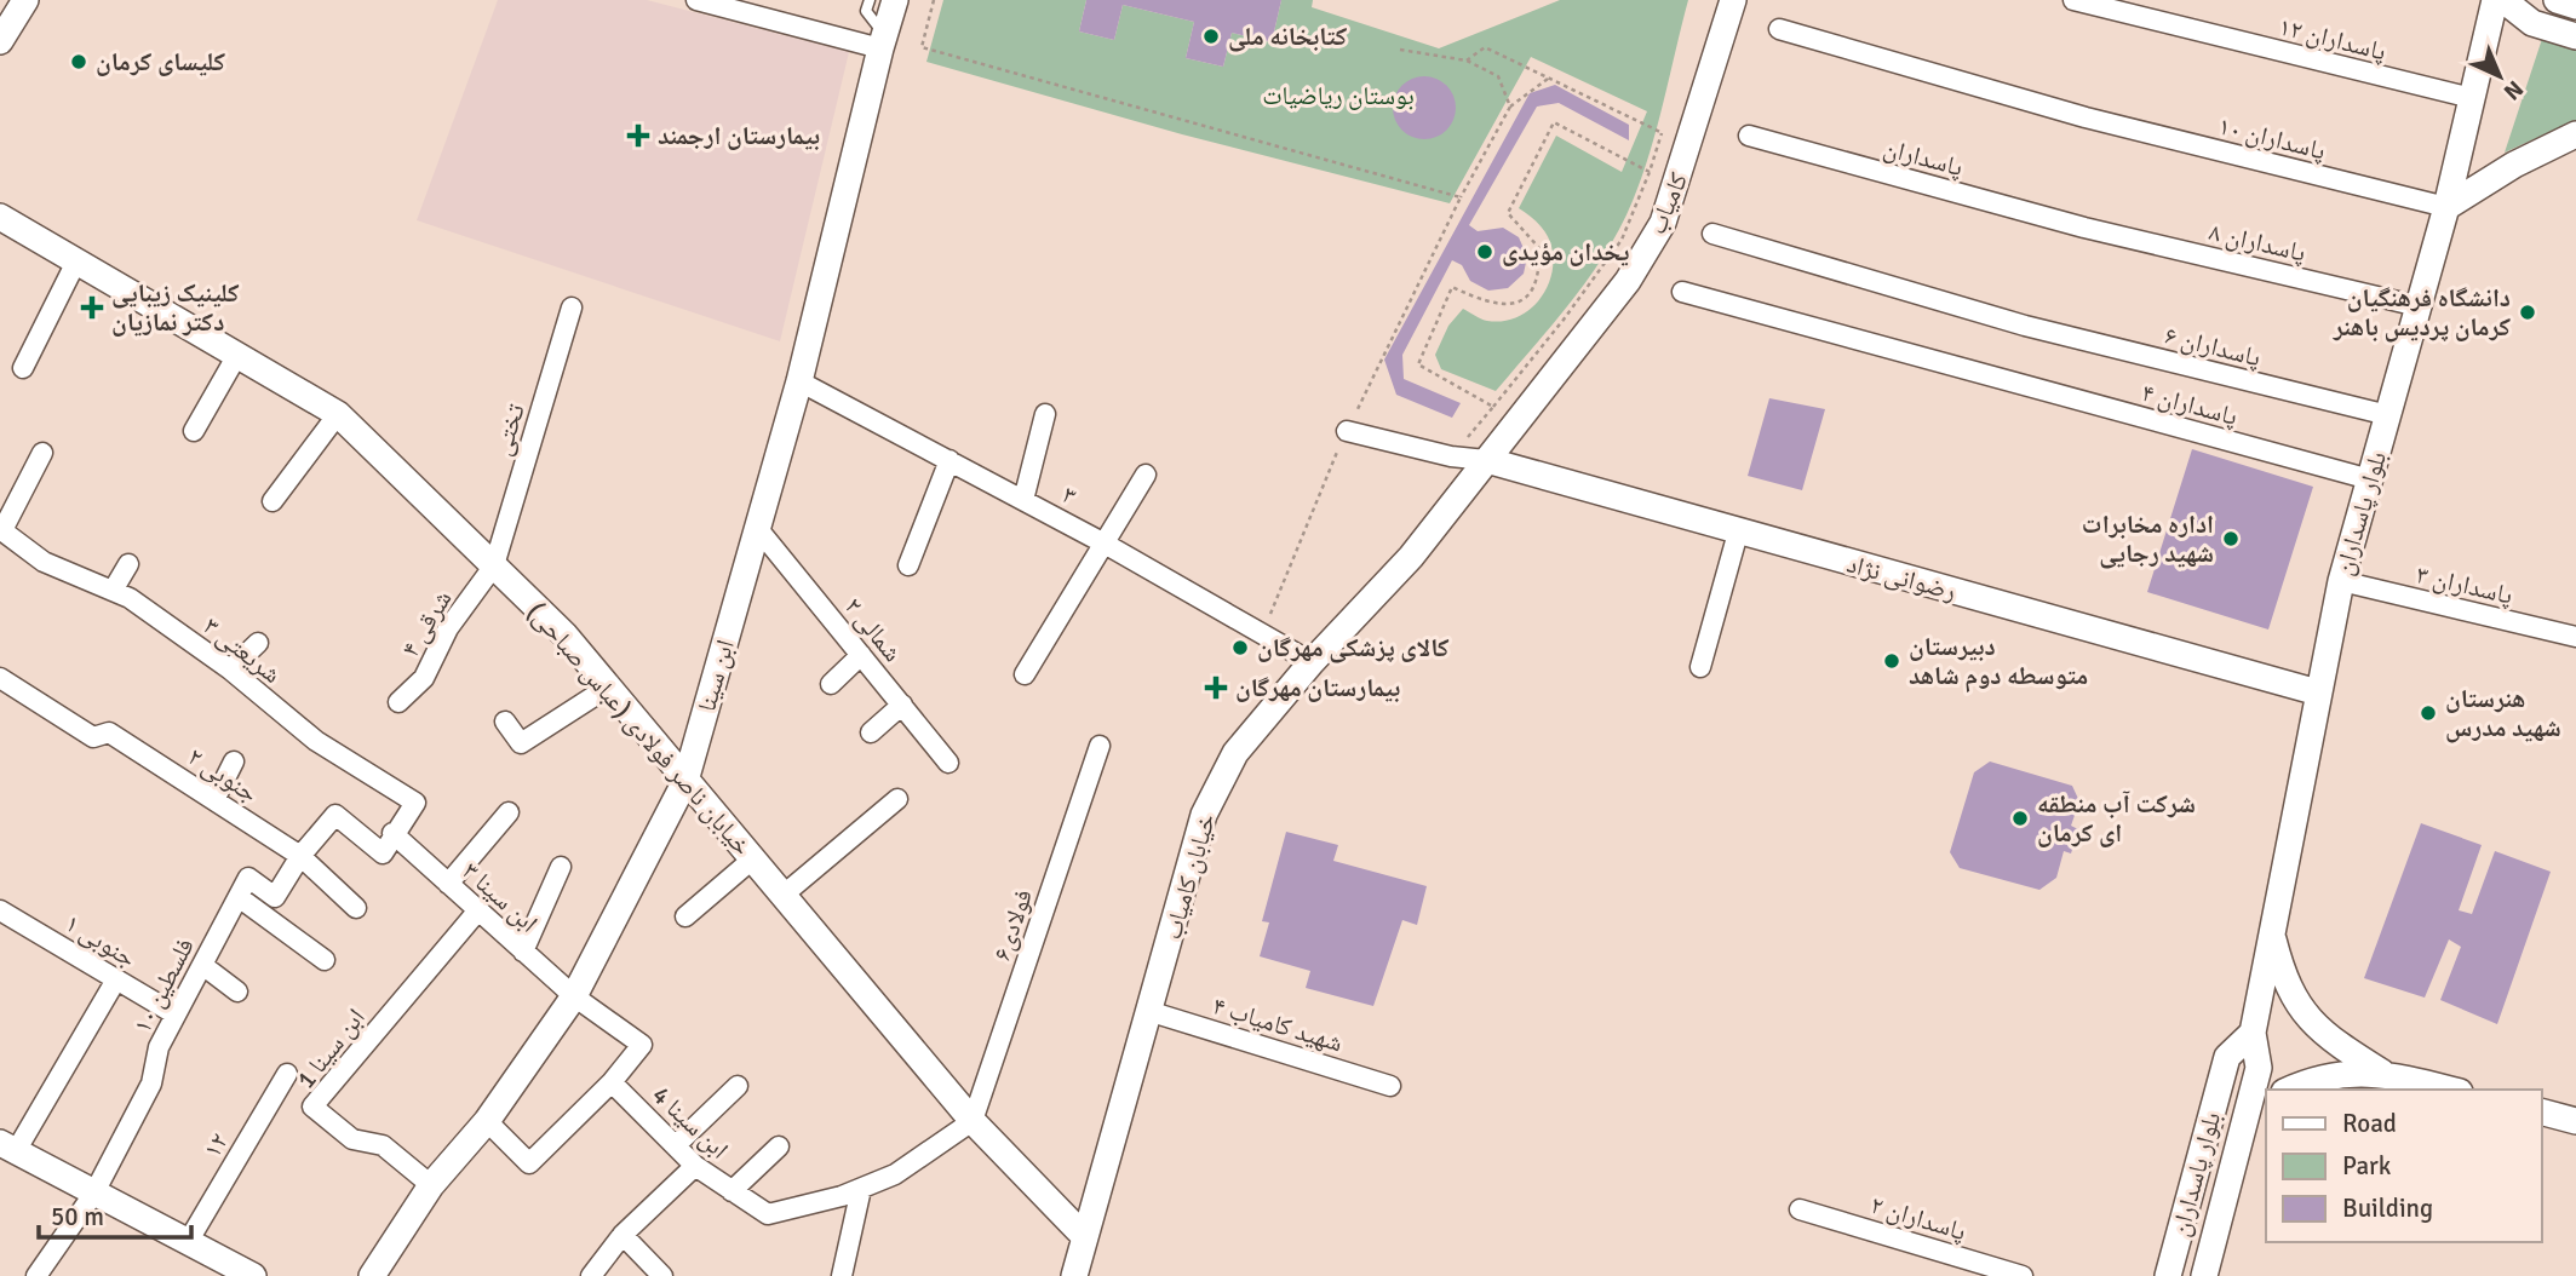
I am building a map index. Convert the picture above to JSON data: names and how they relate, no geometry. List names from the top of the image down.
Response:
{
  "streets": {
    "main road": [
      "کامیاب",
      "بلوار پاسداران",
      "رضوانی نژاد",
      "ابن سینا",
      "خیابان ناصر فولادی (عباس صباحی)",
      "خیابان کامیاب"
    ],
    "street": [
      "پاسداران ۱۲",
      "پاسداران ۱۰",
      "پاسداران",
      "پاسداران ۸",
      "پاسداران ۶",
      "پاسداران ۴",
      "تختی",
      "۳",
      "پاسداران ۳",
      "۴ شرقی",
      "۲ شمالی",
      "شریعتی ۳",
      "۲ جنوبی",
      "ابن سینا ۳",
      "فولادی۶",
      "۱ جنوبی",
      "فلسطین ۱۰",
      "شهید کامیاب ۴",
      "ابن سینا 1",
      "ابن سینا 4",
      "۱۲",
      "پاسداران ۲"
    ]
  },
  "crossings": [
    ["پاسداران ۱۲", "بلوار پاسداران"],
    ["پاسداران ۱۰", "بلوار پاسداران"],
    ["پاسداران", "پاسداران ۸"],
    ["کامیاب", "رضوانی نژاد"],
    ["کامیاب", "خیابان کامیاب"],
    ["پاسداران ۸", "بلوار پاسداران"],
    ["پاسداران ۶", "بلوار پاسداران"],
    ["پاسداران ۴", "بلوار پاسداران"],
    ["تختی", "۴ شرقی"],
    ["تختی", "خیابان ناصر فولادی (عباس صباحی)"],
    ["۳", "ابن سینا"],
    ["۳", "خیابان کامیاب"],
    ["بلوار پاسداران", "رضوانی نژاد"],
    ["بلوار پاسداران", "پاسداران ۳"],
    ["رضوانی نژاد", "خیابان کامیاب"],
    ["۴ شرقی", "خیابان ناصر فولادی (عباس صباحی)"],
    ["۲ شمالی", "ابن سینا"],
    ["شریعتی ۳", "ابن سینا ۳"],
    ["ابن سینا", "خیابان ناصر فولادی (عباس صباحی)"],
    ["ابن سینا", "ابن سینا ۳"],
    ["ابن سینا", "ابن سینا 1"],
    ["خیابان ناصر فولادی (عباس صباحی)", "خیابان کامیاب"],
    ["خیابان ناصر فولادی (عباس صباحی)", "فولادی۶"],
    ["خیابان ناصر فولادی (عباس صباحی)", "ابن سینا 4"],
    ["خیابان کامیاب", "شهید کامیاب ۴"],
    ["ابن سینا ۳", "ابن سینا 1"],
    ["فولادی۶", "ابن سینا 4"],
    ["۱ جنوبی", "فلسطین ۱۰"]
  ],
  "parks": ["بوستان ریاضیات"],
  "places": {
    "other": [
      "کتابخانه ملی",
      "کلیسای کرمان",
      "یخدان مؤیدی",
      "دانشگاه فرهنگیان کرمان پردیس باهنر",
      "اداره مخابرات شهید رجایی",
      "کالای پزشکی مهرگان",
      "دبیرستان متوسطه دوم شاهد",
      "هنرستان شهید مدرس",
      "شرکت آب منطقه ای کرمان"
    ],
    "health": ["بیمارستان ارجمند", "کلینیک زیبایی دکتر نمازیان", "بیمارستان مهرگان"]
  },
  "legend": ["Road", "Park", "Building"],
  "scale_bar": "50 m",
  "north": "bottom right"
}
